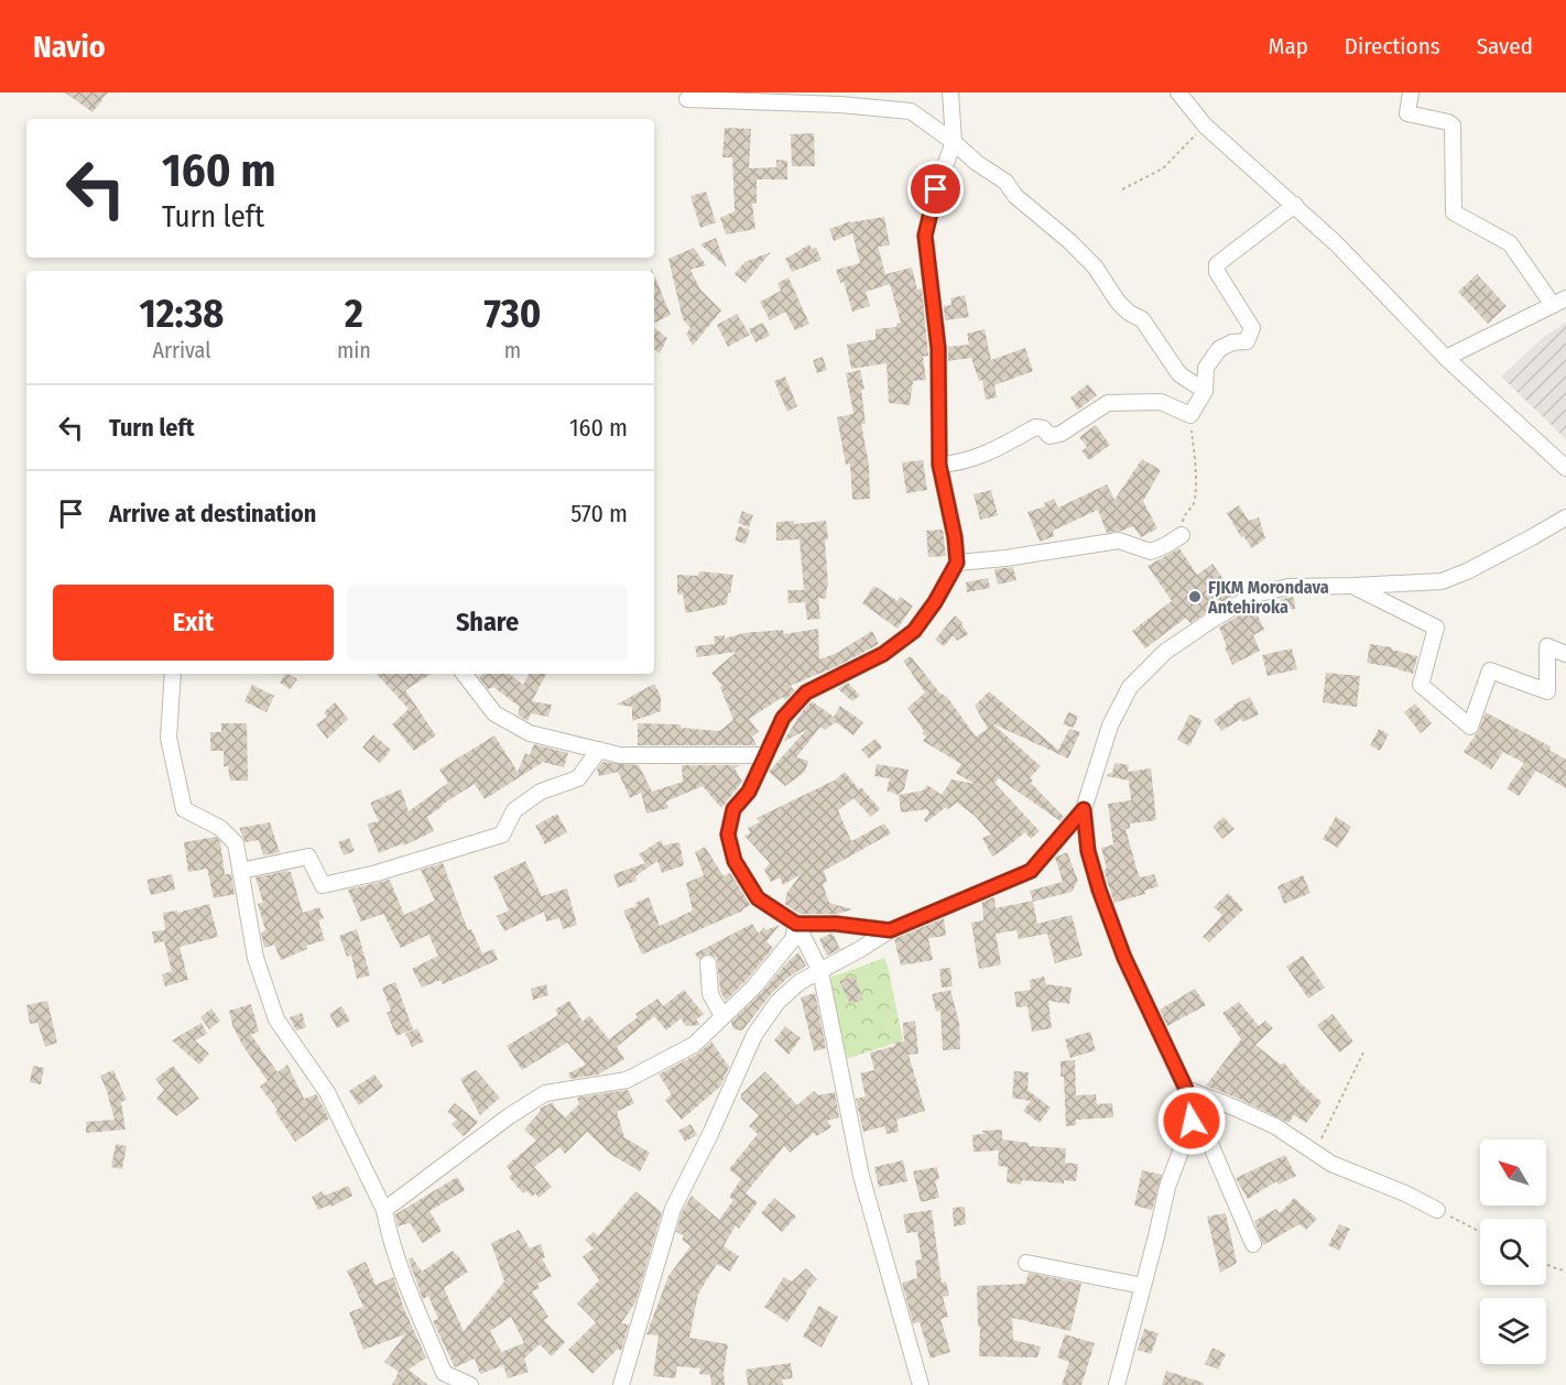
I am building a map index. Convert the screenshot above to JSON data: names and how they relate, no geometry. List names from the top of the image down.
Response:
{
  "places": ["FJKM Morondava Antehiroka"],
  "north": "top left",
  "page": {
    "header": "Navio",
    "nav": ["Map", "Directions", "Saved"],
    "turn": ["160 m", "Turn left"],
    "eta": [
      "12:38",
      "Arrival",
      "2",
      "min",
      "730",
      "m"
    ],
    "list": [
      {
        "name": "Turn left",
        "value": "160 m"
      },
      {
        "name": "Arrive at destination",
        "value": "570 m"
      }
    ],
    "buttons": ["Exit", "Share"]
  }
}
